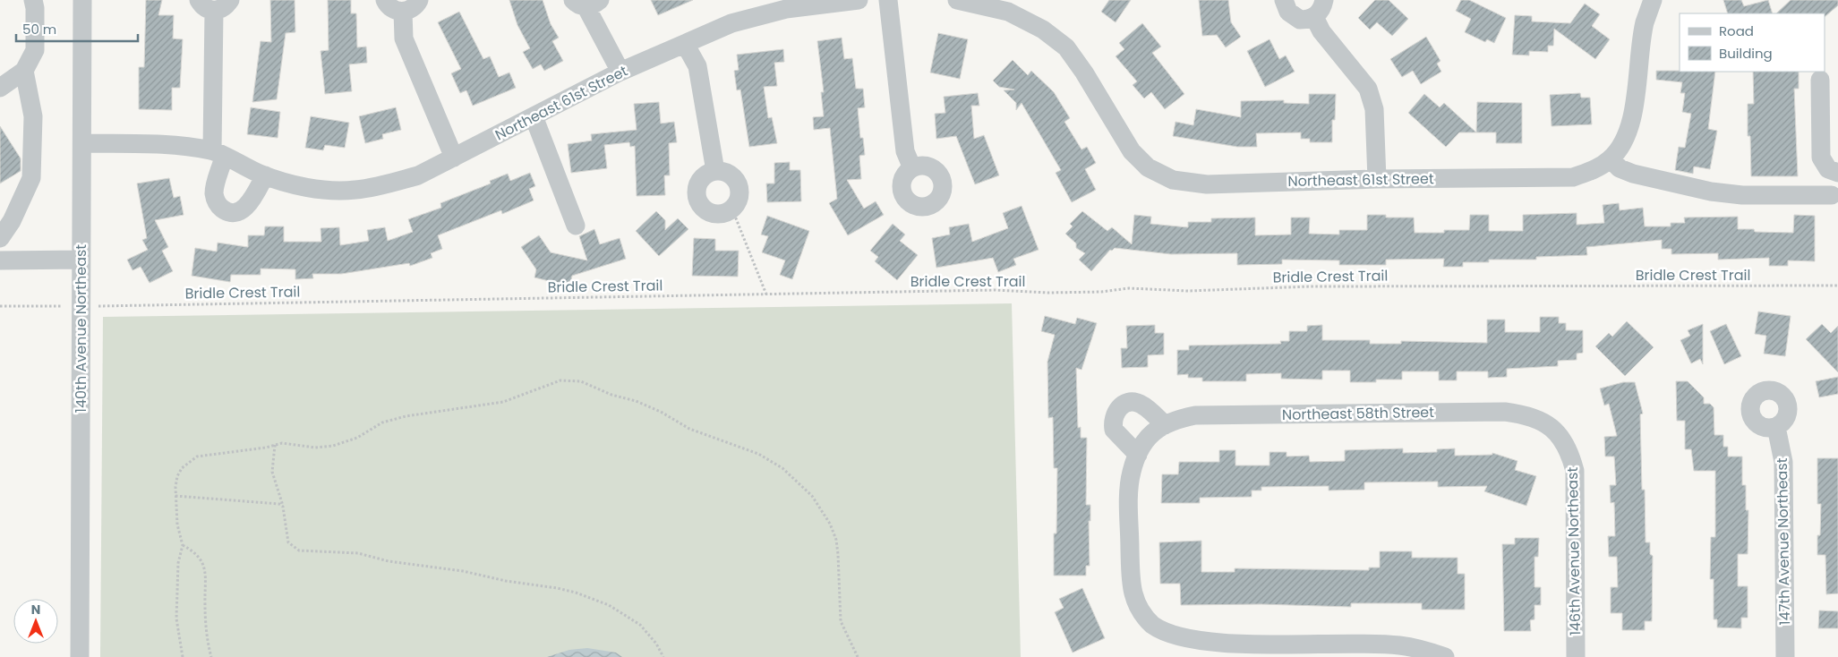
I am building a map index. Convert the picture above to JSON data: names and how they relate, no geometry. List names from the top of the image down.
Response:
{
  "streets": {
    "street": [
      "Northeast 61st Street",
      "140th Avenue Northeast",
      "Northeast 58th Street",
      "147th Avenue Northeast",
      "146th Avenue Northeast"
    ],
    "path": ["Bridle Crest Trail"]
  },
  "crossings": [
    ["Northeast 61st Street", "140th Avenue Northeast"],
    ["Northeast 58th Street", "146th Avenue Northeast"]
  ],
  "legend": ["Road", "Building"],
  "scale_bar": "50 m",
  "north": "top"
}
